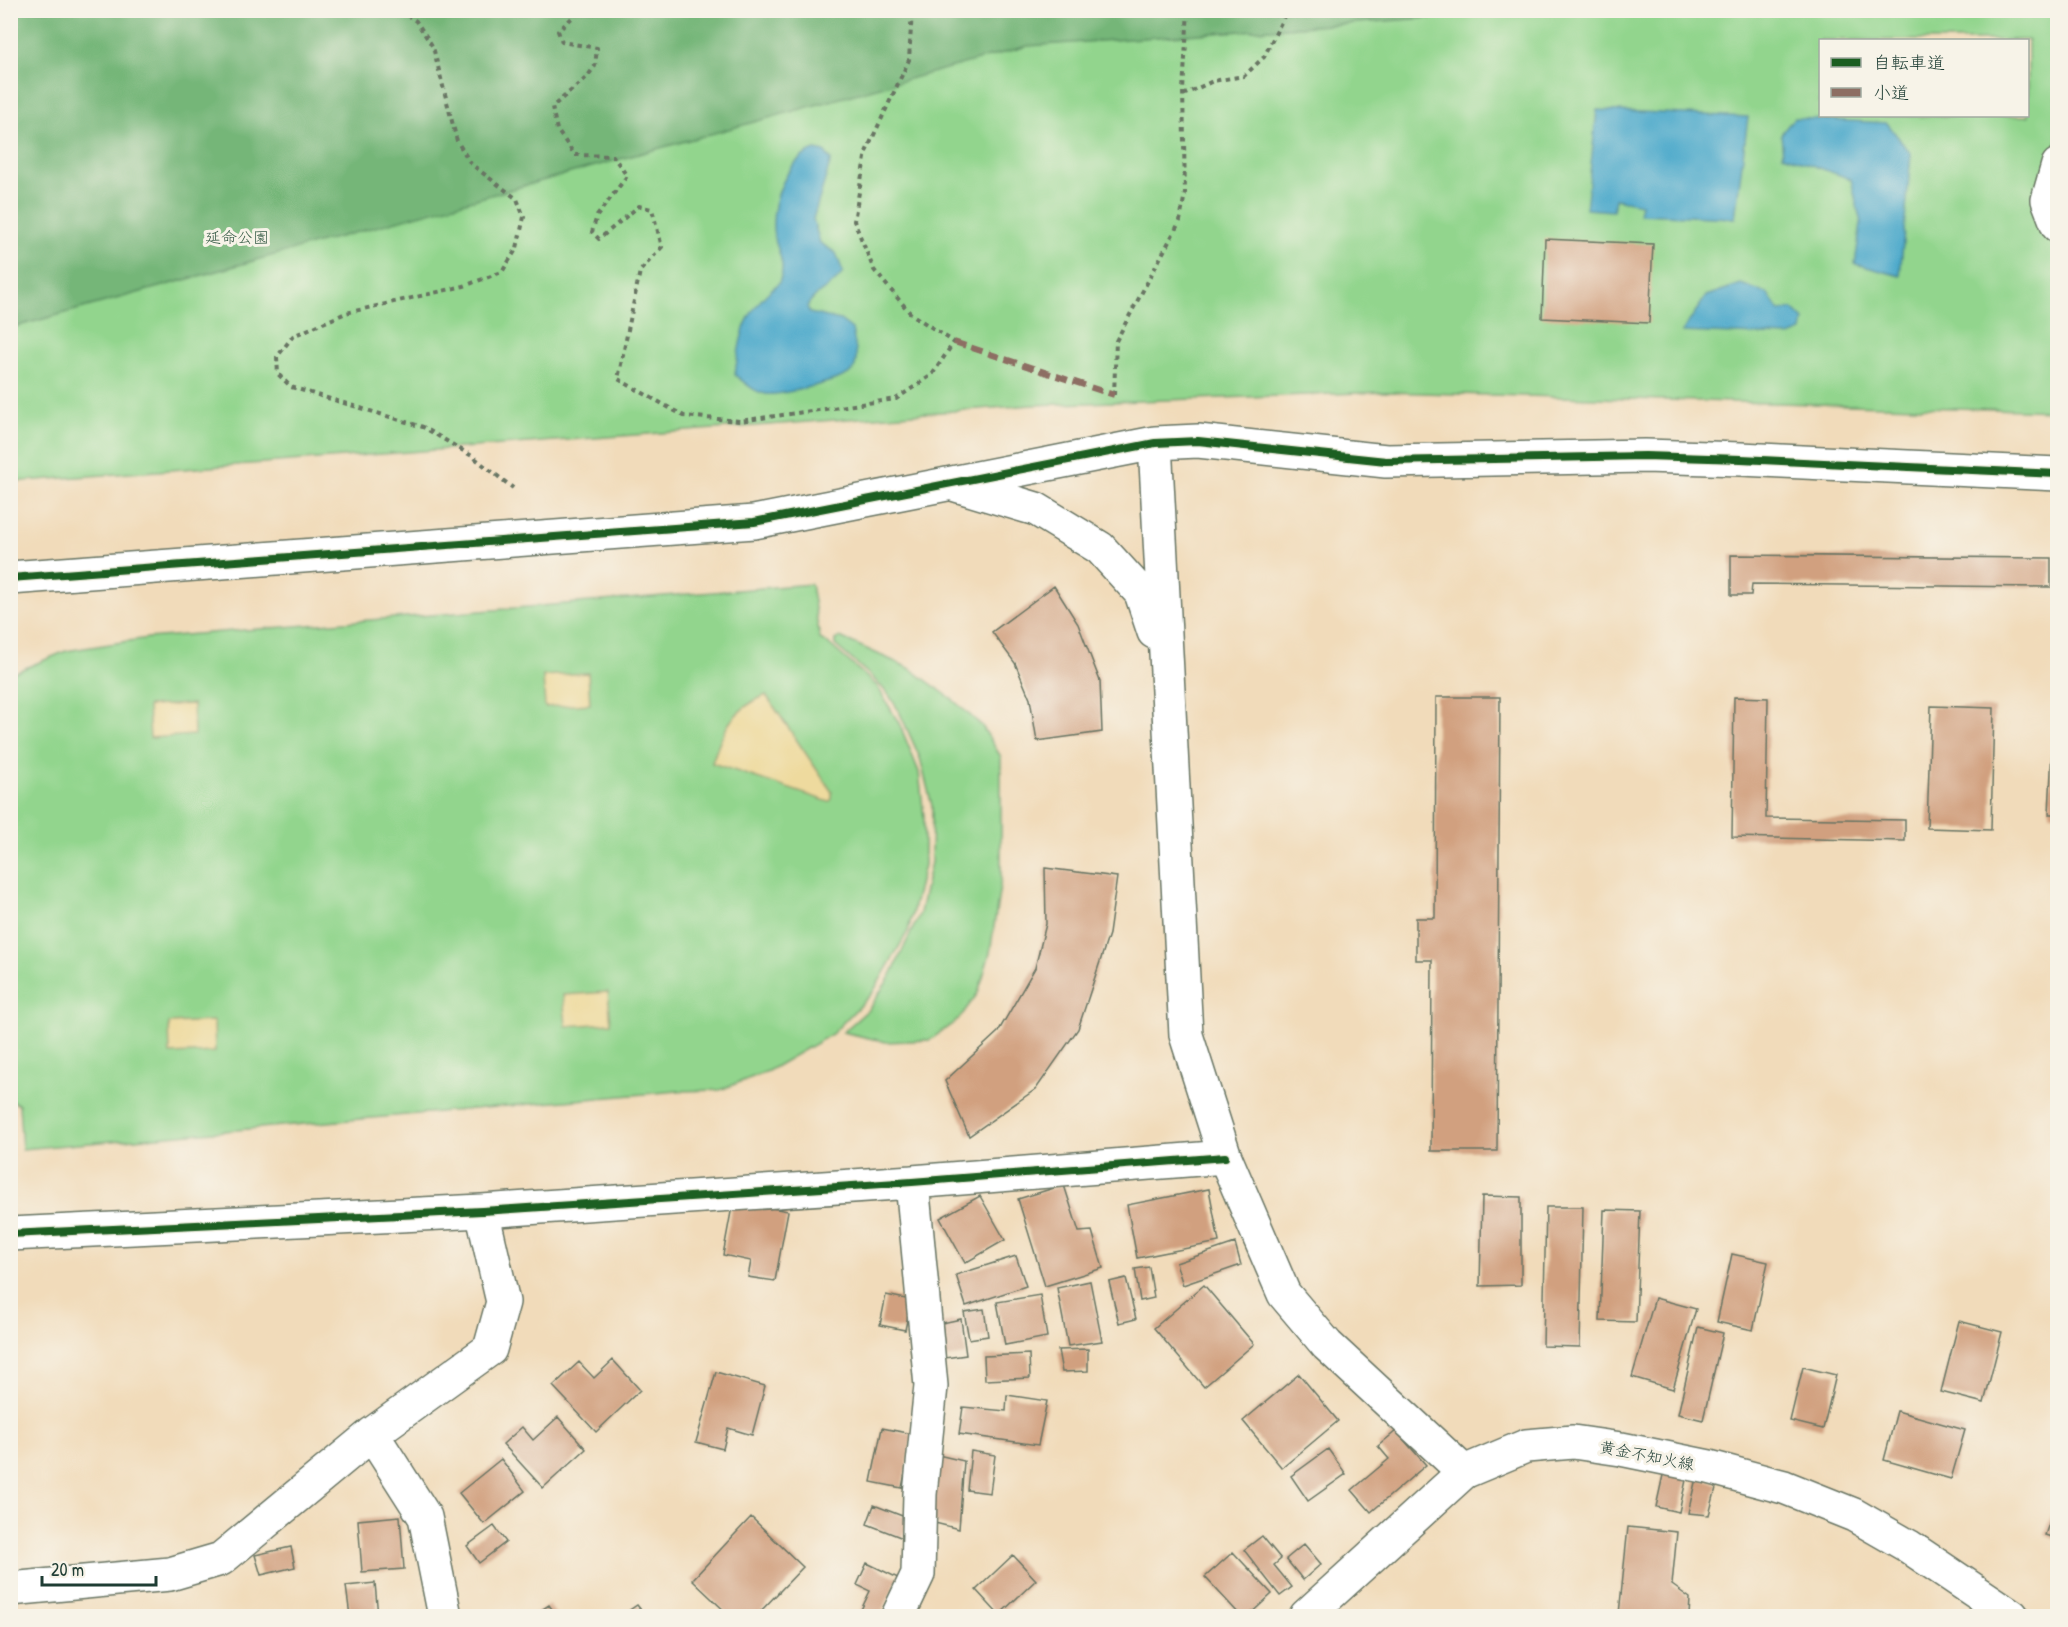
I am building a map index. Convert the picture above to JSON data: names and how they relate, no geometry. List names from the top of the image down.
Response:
{
  "streets": {
    "street": ["黄金不知火線"]
  },
  "parks": ["延命公園"],
  "legend": ["自転車道", "小道"],
  "scale_bar": "20 m"
}
